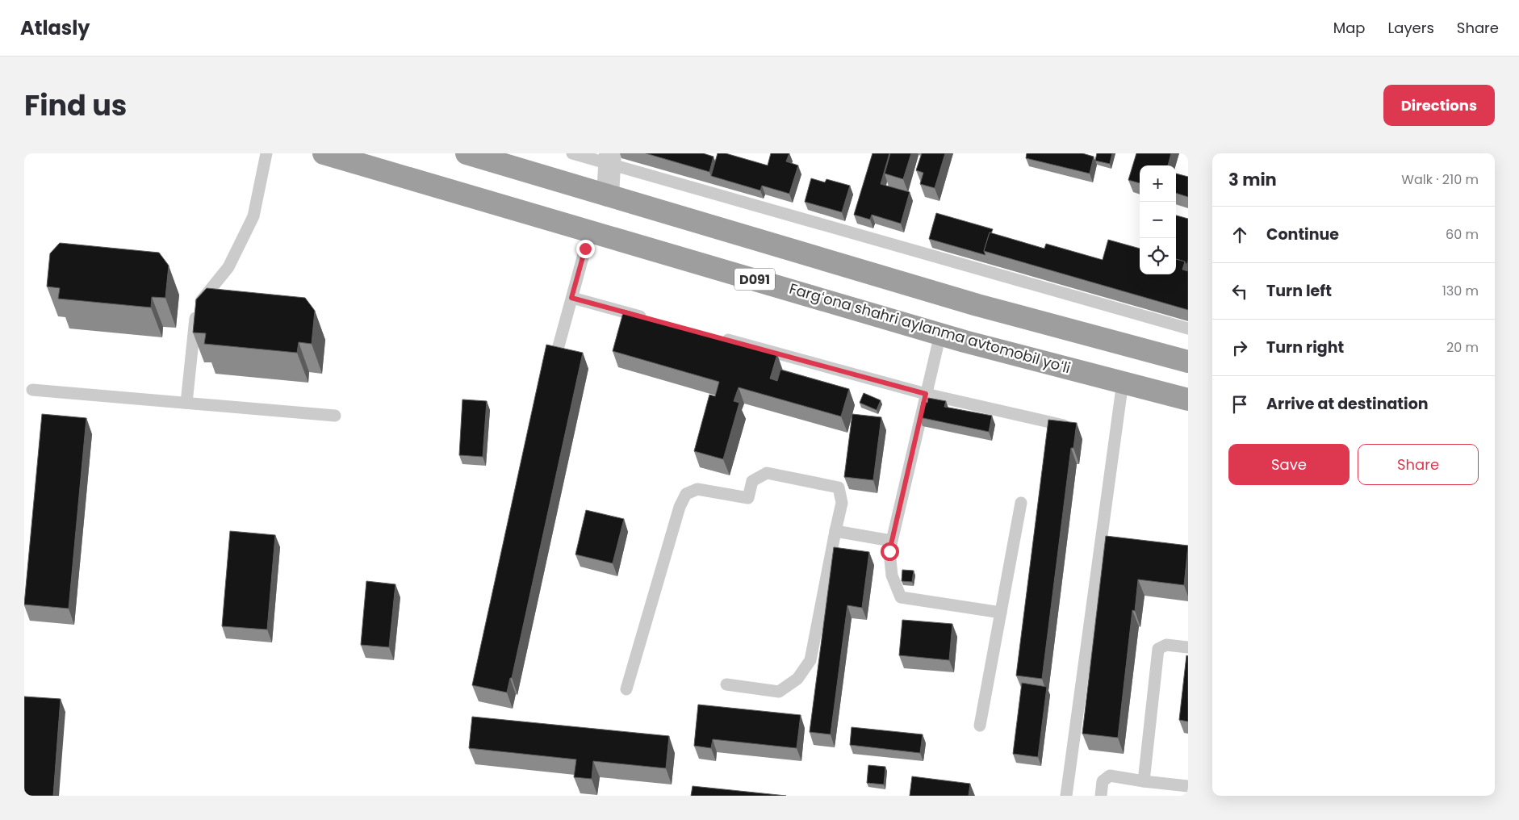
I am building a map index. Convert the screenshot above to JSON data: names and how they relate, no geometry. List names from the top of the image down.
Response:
{
  "streets": {
    "highway": ["D091", "Fargʻona shahri aylanma avtomobil yoʻli"]
  },
  "page": {
    "header": "Atlasly",
    "nav": ["Map", "Layers", "Share"],
    "title": "Find us",
    "buttons": [
      "Directions",
      ["Save", "Share"]
    ],
    "heading": ["3 min", "Walk · 210 m"],
    "map_buttons": ["+", "−"],
    "list": [
      ["Continue", "60 m"],
      ["Turn left", "130 m"],
      ["Turn right", "20 m"],
      "Arrive at destination"
    ]
  }
}
